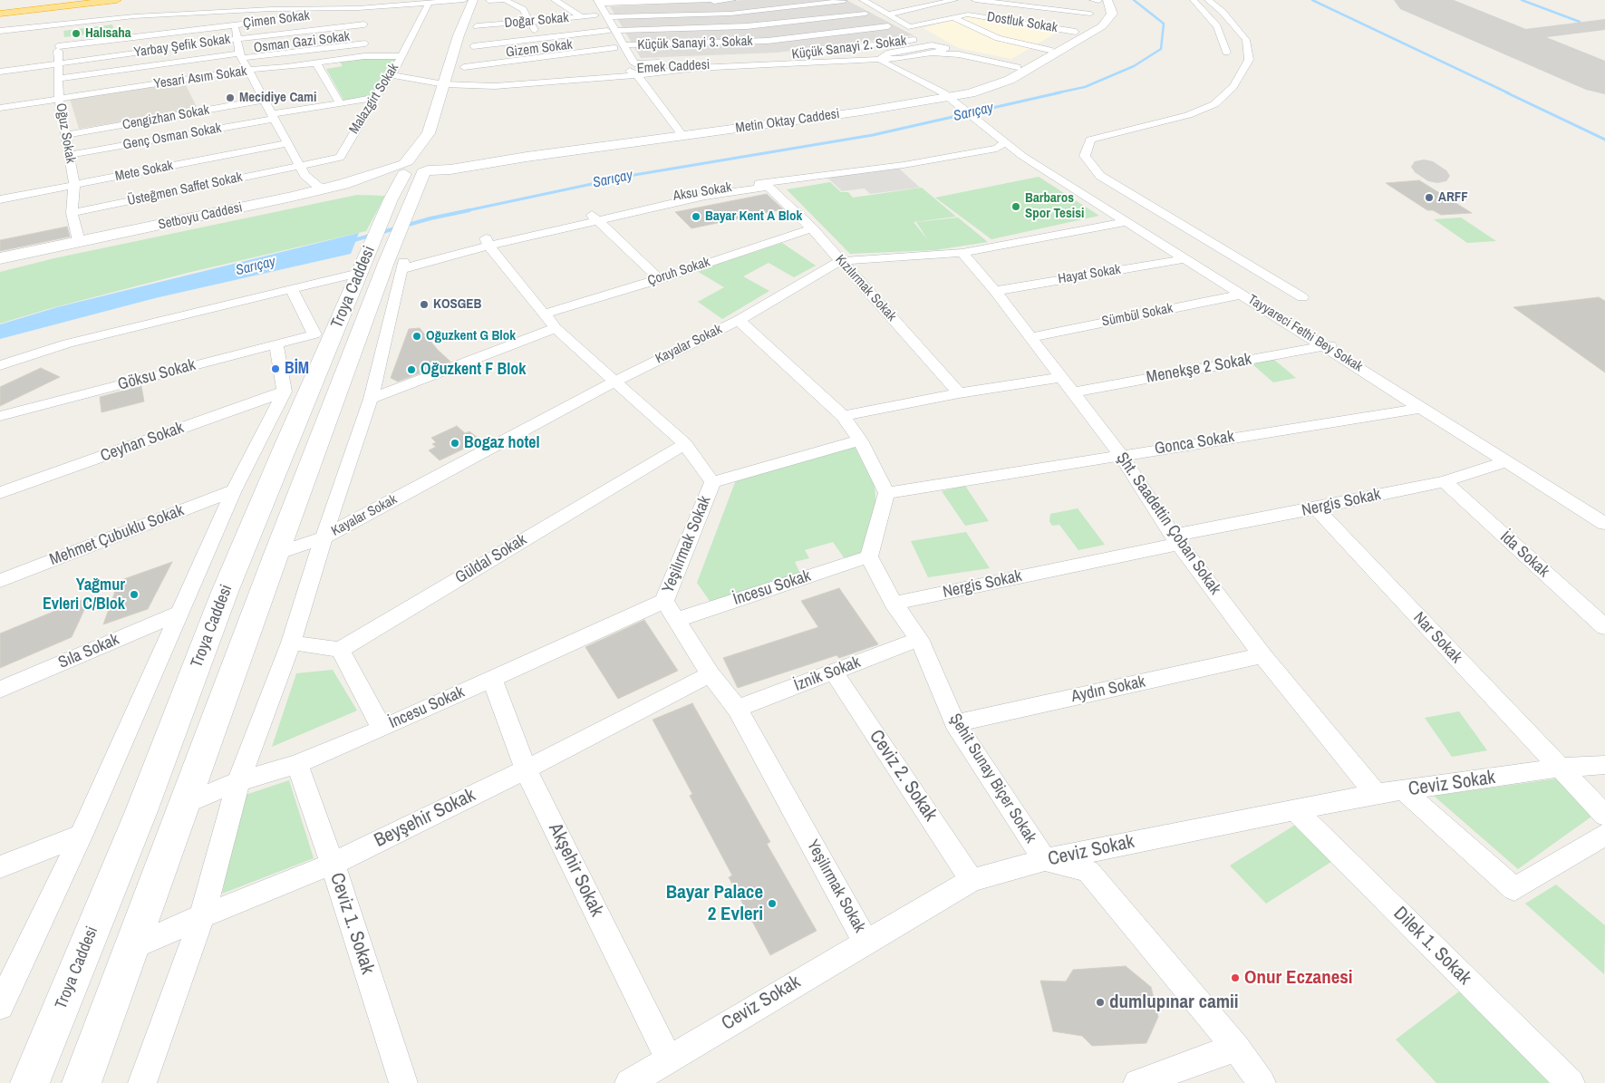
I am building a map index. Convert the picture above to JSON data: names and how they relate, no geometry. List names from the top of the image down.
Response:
{
  "streets": {
    "main road": ["Metin Oktay Caddesi", "Setboyu Caddesi", "Troya Caddesi"],
    "street": [
      "Çimen Sokak",
      "Doğar Sokak",
      "Dostluk Sokak",
      "Küçük Sanayi 3. Sokak",
      "Yarbay Şefik Sokak",
      "Küçük Sanayi 2. Sokak",
      "Gizem Sokak",
      "Emek Caddesi",
      "Yesari Asım Sokak",
      "Malazgirt Sokak",
      "Cengizhan Sokak",
      "Oğuz Sokak",
      "Genç Osman Sokak",
      "Mete Sokak",
      "Üsteğmen Saffet Sokak",
      "Aksu Sokak",
      "Çoruh Sokak",
      "Hayat Sokak",
      "Kızılırmak Sokak",
      "Sümbül Sokak",
      "Tayyareci Fethi Bey Sokak",
      "Kayalar Sokak",
      "Menekşe 2 Sokak",
      "Göksu Sokak",
      "Ceyhan Sokak",
      "Gonca Sokak",
      "Nergis Sokak",
      "Şht. Saadettin Çoban Sokak",
      "Mehmet Çubuklu Sokak",
      "Yeşilırmak Sokak",
      "İda Sokak",
      "Güldal Sokak",
      "İncesu Sokak",
      "Nar Sokak",
      "Sıla Sokak",
      "İznik Sokak",
      "Aydın Sokak",
      "Ceviz 2. Sokak",
      "Şehit Sunay Biçer Sokak",
      "Ceviz Sokak",
      "Beyşehir Sokak",
      "Akşehir Sokak",
      "Ceviz 1. Sokak",
      "Dilek 1. Sokak"
    ]
  },
  "crossings": [
    ["Çimen Sokak", "Oğuz Sokak"],
    ["Dostluk Sokak", "Metin Oktay Caddesi"],
    ["Küçük Sanayi 3. Sokak", "Küçük Sanayi 2. Sokak"],
    ["Küçük Sanayi 3. Sokak", "Gizem Sokak"],
    ["Küçük Sanayi 3. Sokak", "Emek Caddesi"],
    ["Yarbay Şefik Sokak", "Oğuz Sokak"],
    ["Gizem Sokak", "Emek Caddesi"],
    ["Yesari Asım Sokak", "Malazgirt Sokak"],
    ["Yesari Asım Sokak", "Oğuz Sokak"],
    ["Malazgirt Sokak", "Genç Osman Sokak"],
    ["Malazgirt Sokak", "Üsteğmen Saffet Sokak"],
    ["Cengizhan Sokak", "Oğuz Sokak"],
    ["Metin Oktay Caddesi", "Troya Caddesi"],
    ["Oğuz Sokak", "Genç Osman Sokak"],
    ["Oğuz Sokak", "Mete Sokak"],
    ["Oğuz Sokak", "Üsteğmen Saffet Sokak"],
    ["Oğuz Sokak", "Setboyu Caddesi"],
    ["Aksu Sokak", "Troya Caddesi"],
    ["Aksu Sokak", "Kızılırmak Sokak"],
    ["Aksu Sokak", "Tayyareci Fethi Bey Sokak"],
    ["Aksu Sokak", "Göksu Sokak"],
    ["Aksu Sokak", "Yeşilırmak Sokak"],
    ["Setboyu Caddesi", "Troya Caddesi"],
    ["Çoruh Sokak", "Kızılırmak Sokak"],
    ["Çoruh Sokak", "Yeşilırmak Sokak"],
    ["Hayat Sokak", "Tayyareci Fethi Bey Sokak"],
    ["Hayat Sokak", "Şht. Saadettin Çoban Sokak"],
    ["Troya Caddesi", "Kayalar Sokak"],
    ["Troya Caddesi", "İncesu Sokak"],
    ["Troya Caddesi", "Beyşehir Sokak"],
    ["Kızılırmak Sokak", "Kayalar Sokak"],
    ["Sümbül Sokak", "Tayyareci Fethi Bey Sokak"],
    ["Sümbül Sokak", "Şht. Saadettin Çoban Sokak"],
    ["Tayyareci Fethi Bey Sokak", "Kayalar Sokak"],
    ["Tayyareci Fethi Bey Sokak", "Menekşe 2 Sokak"],
    ["Tayyareci Fethi Bey Sokak", "Gonca Sokak"],
    ["Tayyareci Fethi Bey Sokak", "Nergis Sokak"],
    ["Kayalar Sokak", "Şht. Saadettin Çoban Sokak"],
    ["Kayalar Sokak", "Yeşilırmak Sokak"],
    ["Menekşe 2 Sokak", "Şht. Saadettin Çoban Sokak"],
    ["Gonca Sokak", "Şht. Saadettin Çoban Sokak"],
    ["Nergis Sokak", "Şht. Saadettin Çoban Sokak"],
    ["Nergis Sokak", "İda Sokak"],
    ["Nergis Sokak", "Nar Sokak"],
    ["Nergis Sokak", "Şehit Sunay Biçer Sokak"],
    ["Şht. Saadettin Çoban Sokak", "Aydın Sokak"],
    ["Şht. Saadettin Çoban Sokak", "Ceviz Sokak"],
    ["Yeşilırmak Sokak", "Güldal Sokak"],
    ["Yeşilırmak Sokak", "İncesu Sokak"],
    ["Yeşilırmak Sokak", "İznik Sokak"],
    ["Yeşilırmak Sokak", "Ceviz Sokak"],
    ["Yeşilırmak Sokak", "Beyşehir Sokak"],
    ["İncesu Sokak", "Şehit Sunay Biçer Sokak"],
    ["İncesu Sokak", "Akşehir Sokak"],
    ["İncesu Sokak", "Ceviz 1. Sokak"],
    ["Nar Sokak", "Ceviz Sokak"],
    ["İznik Sokak", "Ceviz 2. Sokak"],
    ["İznik Sokak", "Şehit Sunay Biçer Sokak"],
    ["Aydın Sokak", "Şehit Sunay Biçer Sokak"],
    ["Ceviz 2. Sokak", "Ceviz Sokak"],
    ["Şehit Sunay Biçer Sokak", "Ceviz Sokak"],
    ["Ceviz Sokak", "Akşehir Sokak"],
    ["Ceviz Sokak", "Dilek 1. Sokak"],
    ["Beyşehir Sokak", "Akşehir Sokak"],
    ["Beyşehir Sokak", "Ceviz 1. Sokak"]
  ],
  "water": ["Sarıçay"],
  "places": [
    "Halısaha",
    "Mecidiye Cami",
    "ARFF",
    "Barbaros Spor Tesisi",
    "Bayar Kent A Blok",
    "KOSGEB",
    "Oğuzkent G Blok",
    "BİM",
    "Oğuzkent F Blok",
    "Bogaz hotel",
    "Yağmur Evleri C/Blok",
    "Bayar Palace 2 Evleri",
    "Onur Eczanesi",
    "dumlupınar camii"
  ]
}
